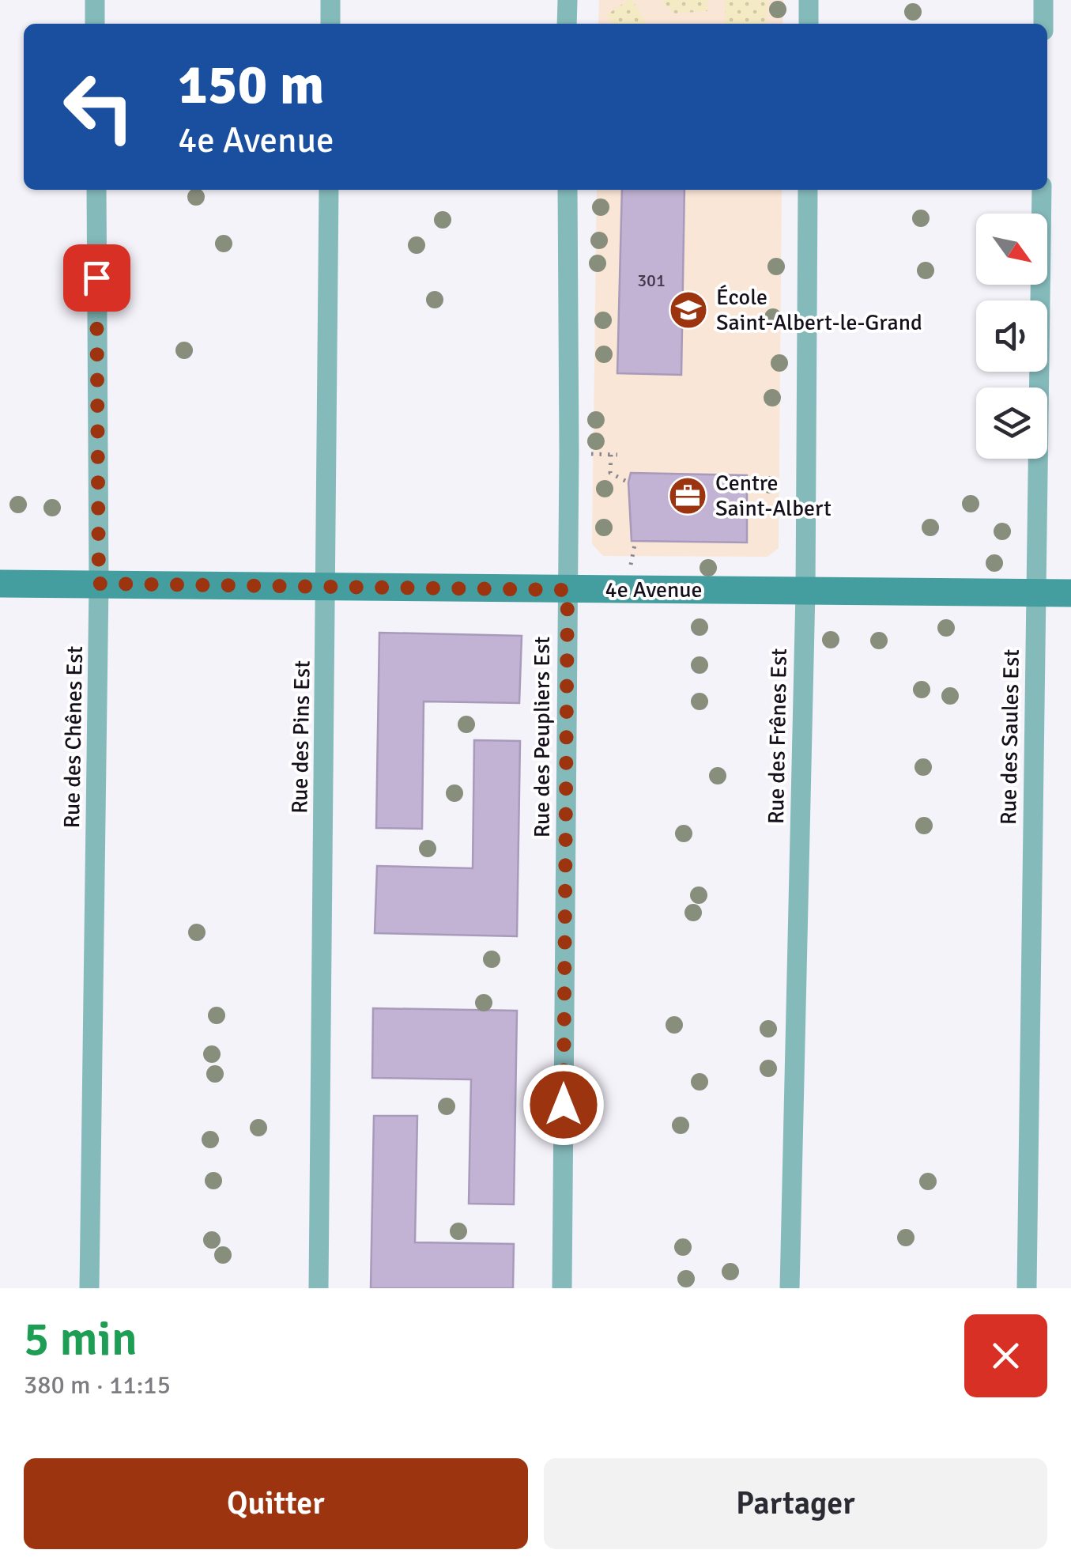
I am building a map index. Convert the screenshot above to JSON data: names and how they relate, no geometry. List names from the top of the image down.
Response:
{
  "streets": {
    "street": [
      "4e Avenue",
      "Rue des Frênes Est",
      "Rue des Chênes Est",
      "Rue des Pins Est",
      "Rue des Peupliers Est",
      "Rue des Saules Est"
    ]
  },
  "crossings": [
    ["4e Avenue", "Rue des Frênes Est"],
    ["4e Avenue", "Rue des Chênes Est"],
    ["4e Avenue", "Rue des Pins Est"],
    ["4e Avenue", "Rue des Peupliers Est"],
    ["4e Avenue", "Rue des Saules Est"]
  ],
  "places": {
    "school or university": ["École Saint-Albert-le-Grand"],
    "office": ["Centre Saint-Albert"]
  },
  "house_numbers": ["301"],
  "north": "bottom right",
  "page": {
    "turn": ["150 m", "4e Avenue"],
    "heading": ["5 min", "380 m · 11:15"],
    "buttons": ["Quitter", "Partager"]
  }
}
